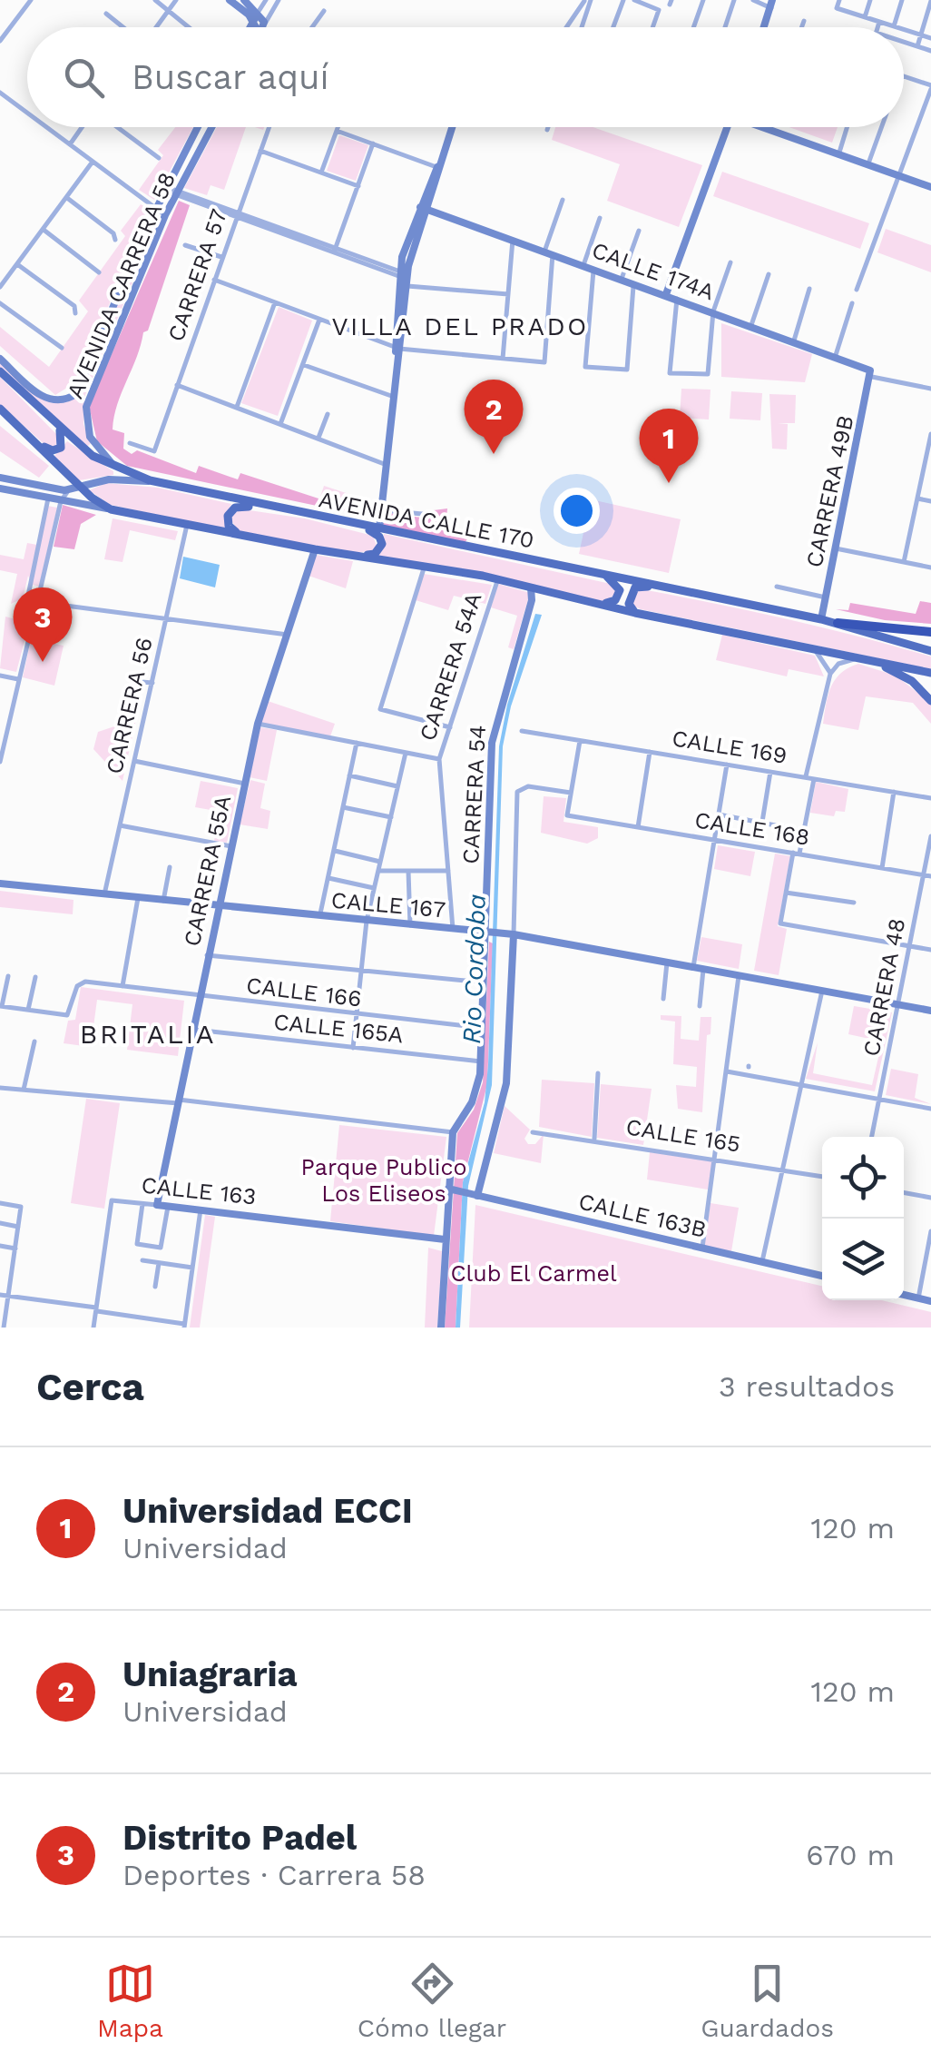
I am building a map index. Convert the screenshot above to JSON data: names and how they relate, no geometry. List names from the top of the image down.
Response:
{
  "streets": {
    "main road": ["AVENIDA CALLE 170"],
    "street": [
      "CALLE 174A",
      "CARRERA 57",
      "AVENIDA CARRERA 58",
      "CARRERA 49B",
      "CARRERA 54A",
      "CARRERA 56",
      "CALLE 169",
      "CARRERA 54",
      "CALLE 168",
      "CARRERA 55A",
      "CALLE 167",
      "CARRERA 48",
      "CALLE 166",
      "CALLE 165A",
      "CALLE 165",
      "CALLE 163",
      "CALLE 163B"
    ]
  },
  "crossings": [
    ["CALLE 174A", "CARRERA 49B"],
    ["AVENIDA CARRERA 58", "AVENIDA CALLE 170"],
    ["CARRERA 49B", "AVENIDA CALLE 170"],
    ["AVENIDA CALLE 170", "CARRERA 54A"],
    ["AVENIDA CALLE 170", "CARRERA 56"],
    ["AVENIDA CALLE 170", "CARRERA 54"],
    ["AVENIDA CALLE 170", "CARRERA 55A"],
    ["CARRERA 54A", "CALLE 167"],
    ["CARRERA 56", "CALLE 167"],
    ["CARRERA 54", "CALLE 168"],
    ["CARRERA 54", "CALLE 167"],
    ["CARRERA 54", "CALLE 166"],
    ["CARRERA 54", "CALLE 165A"],
    ["CARRERA 54", "CALLE 163"],
    ["CARRERA 54", "CALLE 163B"],
    ["CALLE 168", "CARRERA 48"],
    ["CARRERA 55A", "CALLE 167"],
    ["CARRERA 55A", "CALLE 166"],
    ["CARRERA 55A", "CALLE 165A"],
    ["CARRERA 55A", "CALLE 163"],
    ["CALLE 167", "CARRERA 48"]
  ],
  "districts": ["VILLA DEL PRADO", "BRITALIA"],
  "water": ["Rio Cordoba"],
  "parks": ["Parque Publico Los Eliseos", "Club El Carmel"],
  "page": {
    "search": "Buscar aquí",
    "pins": ["2", "1", "3"],
    "heading": ["Cerca", "3 resultados"],
    "list": [
      {
        "mark": "1",
        "name": "Universidad ECCI",
        "note": "Universidad",
        "value": "120 m"
      },
      {
        "mark": "2",
        "name": "Uniagraria",
        "note": "Universidad",
        "value": "120 m"
      },
      {
        "mark": "3",
        "name": "Distrito Padel",
        "note": "Deportes · Carrera 58",
        "value": "670 m"
      }
    ],
    "nav": ["Mapa", "Cómo llegar", "Guardados"]
  }
}
